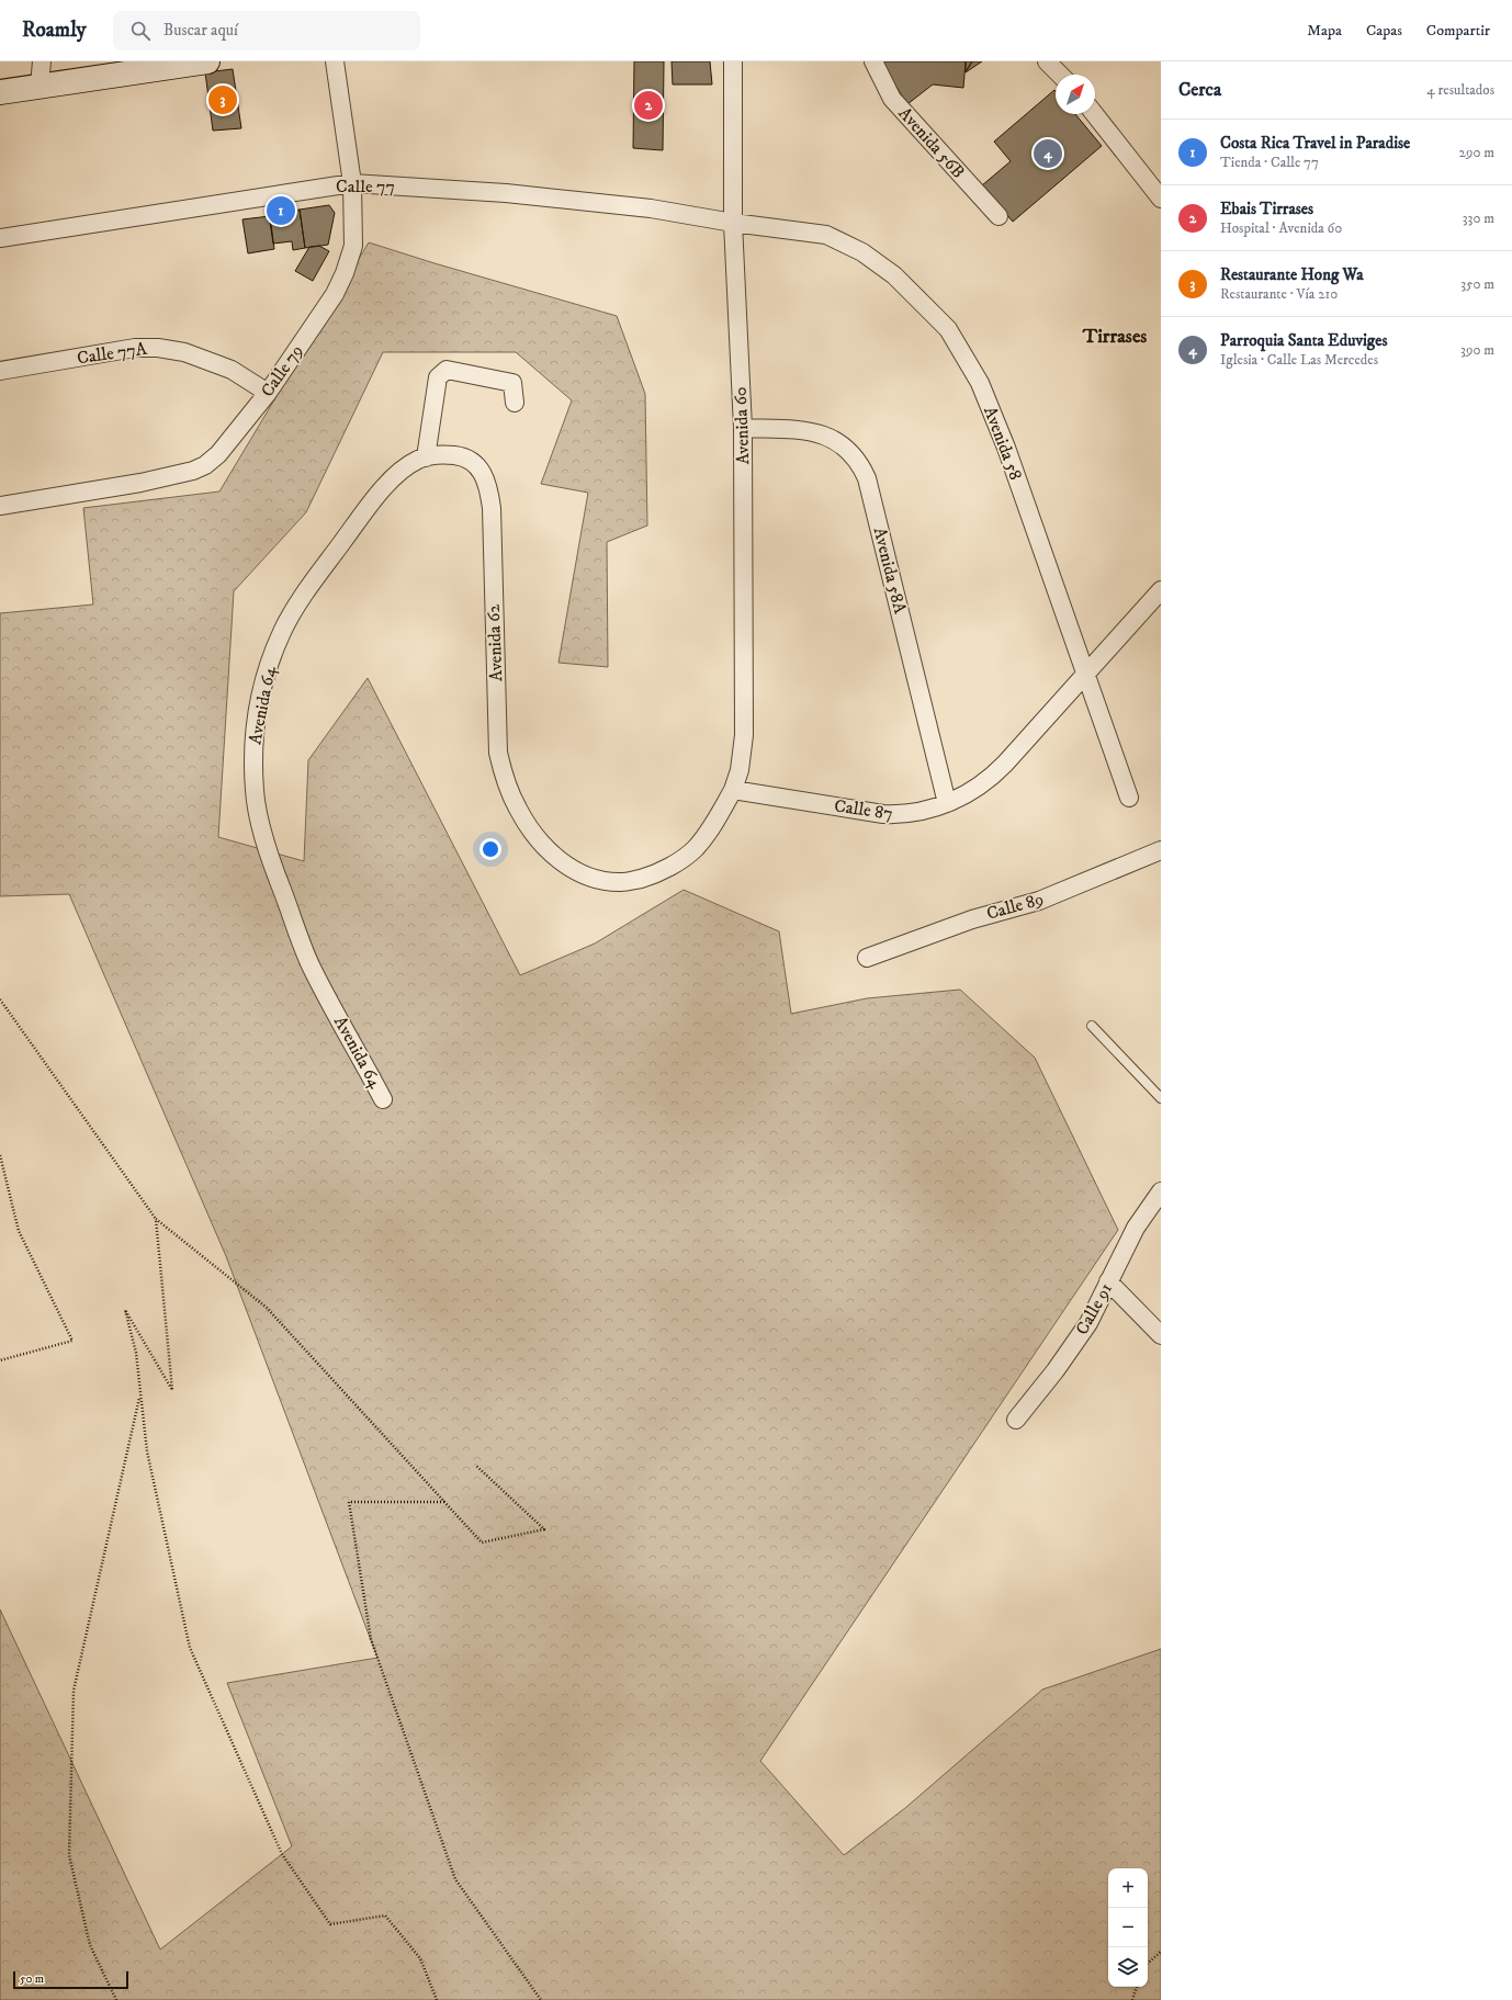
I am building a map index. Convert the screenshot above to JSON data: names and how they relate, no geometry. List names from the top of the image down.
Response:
{
  "streets": {
    "street": [
      "Avenida 56B",
      "Calle 77",
      "Calle 77A",
      "Calle 79",
      "Avenida 60",
      "Avenida 58",
      "Avenida 58A",
      "Avenida 62",
      "Avenida 64",
      "Calle 87",
      "Calle 89",
      "Calle 91"
    ]
  },
  "crossings": [
    ["Calle 77", "Calle 79"],
    ["Calle 77", "Avenida 60"],
    ["Calle 77", "Avenida 58"],
    ["Calle 77A", "Calle 79"],
    ["Avenida 60", "Avenida 58"],
    ["Avenida 60", "Avenida 58A"],
    ["Avenida 60", "Avenida 62"],
    ["Avenida 60", "Calle 87"],
    ["Avenida 58", "Calle 87"],
    ["Avenida 58A", "Calle 87"],
    ["Avenida 62", "Avenida 64"],
    ["Avenida 62", "Calle 87"]
  ],
  "districts": ["Tirrases"],
  "scale_bar": "50 m",
  "north": "top right",
  "page": {
    "header": "Roamly",
    "search": "Buscar aquí",
    "nav": ["Mapa", "Capas", "Compartir"],
    "heading": ["Cerca", "4 resultados"],
    "pins": [
      "3",
      "2",
      "4",
      "1"
    ],
    "list": [
      {
        "mark": "1",
        "name": "Costa Rica Travel in Paradise",
        "note": "Tienda · Calle 77",
        "value": "290 m"
      },
      {
        "mark": "2",
        "name": "Ebais Tirrases",
        "note": "Hospital · Avenida 60",
        "value": "330 m"
      },
      {
        "mark": "3",
        "name": "Restaurante Hong Wa",
        "note": "Restaurante · Vía 210",
        "value": "350 m"
      },
      {
        "mark": "4",
        "name": "Parroquia Santa Eduviges",
        "note": "Iglesia · Calle Las Mercedes",
        "value": "390 m"
      }
    ],
    "map_buttons": ["+", "−"],
    "scale": "50 m"
  }
}
